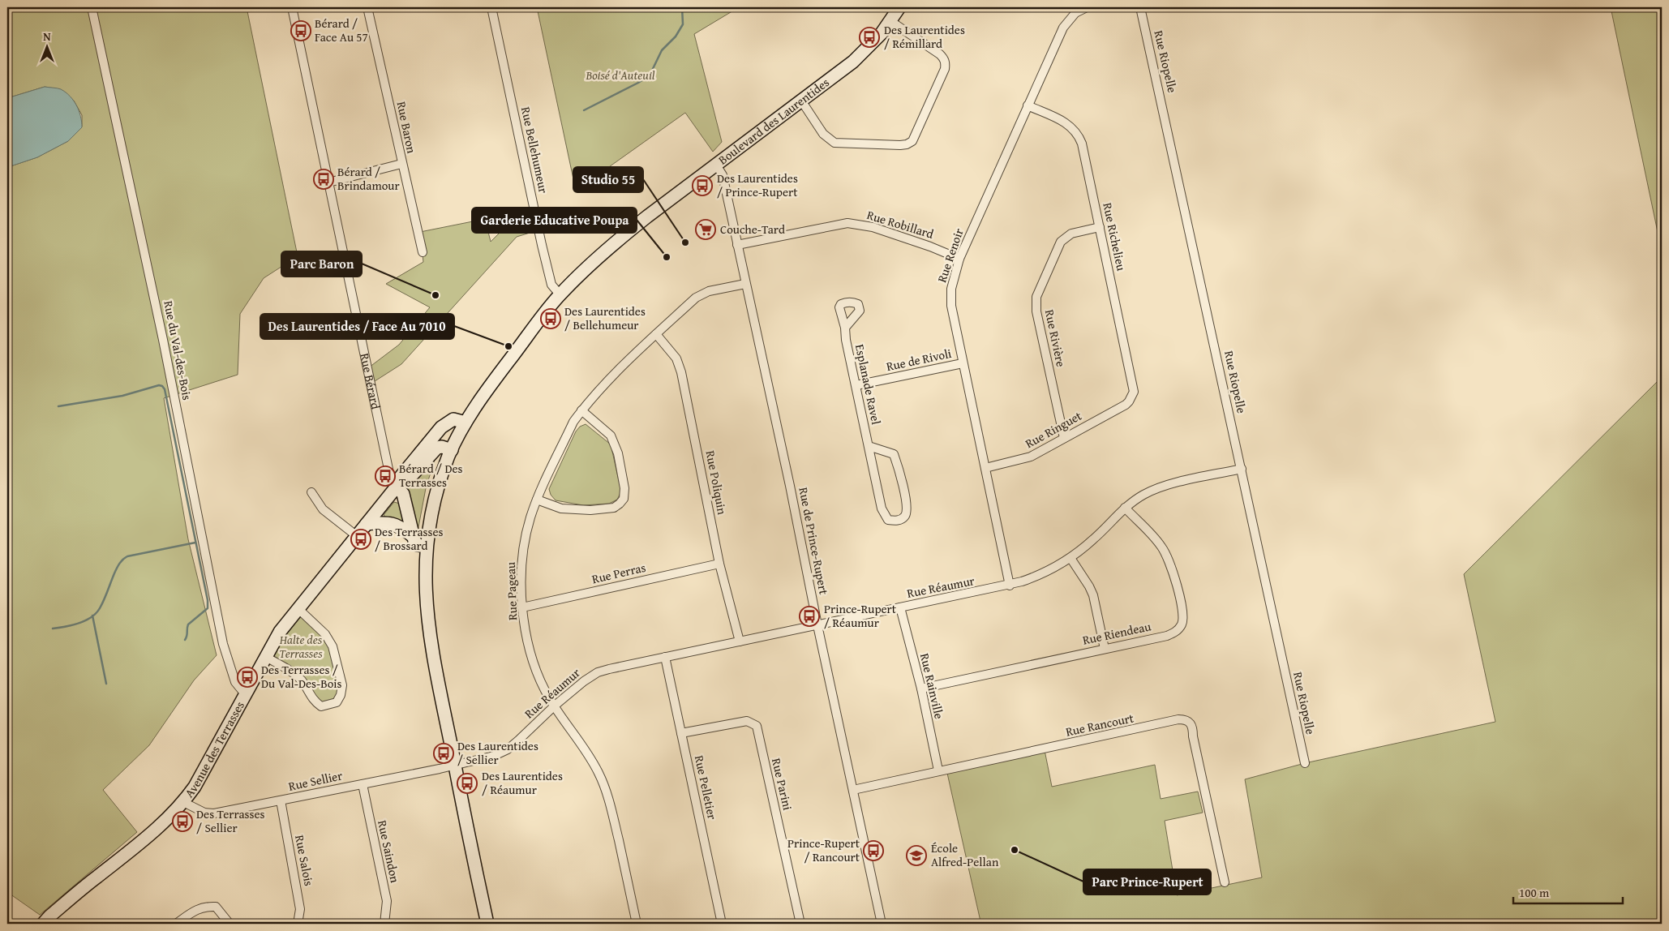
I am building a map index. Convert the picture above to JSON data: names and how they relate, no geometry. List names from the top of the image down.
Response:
{
  "streets": {
    "street": [
      "Rue Riopelle",
      "Boulevard des Laurentides",
      "Rue Baron",
      "Rue Bellehumeur",
      "Rue Robillard",
      "Rue Richelieu",
      "Rue Renoir",
      "Rue Rivière",
      "Rue du Val-des-Bois",
      "Rue de Rivoli",
      "Rue Bérard",
      "Esplanade Ravel",
      "Rue Ringuet",
      "Rue Poliquin",
      "Rue de Prince-Rupert",
      "Rue Perras",
      "Rue Réaumur",
      "Rue Pageau",
      "Rue Riendeau",
      "Rue Rainville",
      "Rue Rancourt",
      "Avenue des Terrasses",
      "Rue Sellier",
      "Rue Parini",
      "Rue Pelletier",
      "Rue Saindon",
      "Rue Salois"
    ]
  },
  "crossings": [
    ["Rue Riopelle", "Rue Réaumur"],
    ["Boulevard des Laurentides", "Rue Bellehumeur"],
    ["Boulevard des Laurentides", "Rue de Prince-Rupert"],
    ["Boulevard des Laurentides", "Rue Réaumur"],
    ["Boulevard des Laurentides", "Avenue des Terrasses"],
    ["Boulevard des Laurentides", "Rue Sellier"],
    ["Rue Robillard", "Rue Renoir"],
    ["Rue Robillard", "Rue de Prince-Rupert"],
    ["Rue Richelieu", "Rue Renoir"],
    ["Rue Richelieu", "Rue Rivière"],
    ["Rue Richelieu", "Rue Ringuet"],
    ["Rue Renoir", "Rue de Rivoli"],
    ["Rue Renoir", "Rue Ringuet"],
    ["Rue Renoir", "Rue Réaumur"],
    ["Rue Rivière", "Rue Ringuet"],
    ["Rue du Val-des-Bois", "Avenue des Terrasses"],
    ["Rue de Rivoli", "Esplanade Ravel"],
    ["Rue Bérard", "Avenue des Terrasses"],
    ["Rue Poliquin", "Rue Perras"],
    ["Rue Poliquin", "Rue Réaumur"],
    ["Rue Poliquin", "Rue Pageau"],
    ["Rue de Prince-Rupert", "Rue Réaumur"],
    ["Rue de Prince-Rupert", "Rue Pageau"],
    ["Rue de Prince-Rupert", "Rue Rancourt"],
    ["Rue Perras", "Rue Pageau"],
    ["Rue Réaumur", "Rue Pageau"],
    ["Rue Réaumur", "Rue Riendeau"],
    ["Rue Réaumur", "Rue Rainville"],
    ["Rue Réaumur", "Rue Sellier"],
    ["Rue Réaumur", "Rue Pelletier"],
    ["Rue Riendeau", "Rue Rainville"],
    ["Rue Rainville", "Rue Rancourt"],
    ["Avenue des Terrasses", "Rue Sellier"],
    ["Rue Sellier", "Rue Saindon"],
    ["Rue Sellier", "Rue Salois"],
    ["Rue Parini", "Rue Pelletier"]
  ],
  "parks": ["Boisé d'Auteuil", "Halte des Terrasses"],
  "places": {
    "bus stop": [
      "Bérard / Face Au 57",
      "Des Laurentides / Rémillard",
      "Bérard / Brindamour",
      "Des Laurentides / Prince-Rupert",
      "Des Laurentides / Bellehumeur",
      "Bérard / Des Terrasses",
      "Des Terrasses / Brossard",
      "Prince-Rupert / Réaumur",
      "Des Terrasses / Du Val-Des-Bois",
      "Des Laurentides / Sellier",
      "Des Laurentides / Réaumur",
      "Des Terrasses / Sellier",
      "Prince-Rupert / Rancourt"
    ],
    "supermarket": ["Couche-Tard"],
    "other": [
      "Studio 55",
      "Garderie Educative Poupa",
      "Parc Baron",
      "Des Laurentides / Face Au 7010",
      "Parc Prince-Rupert"
    ],
    "school or university": ["École Alfred-Pellan"]
  },
  "scale_bar": "100 m",
  "north": "top"
}
